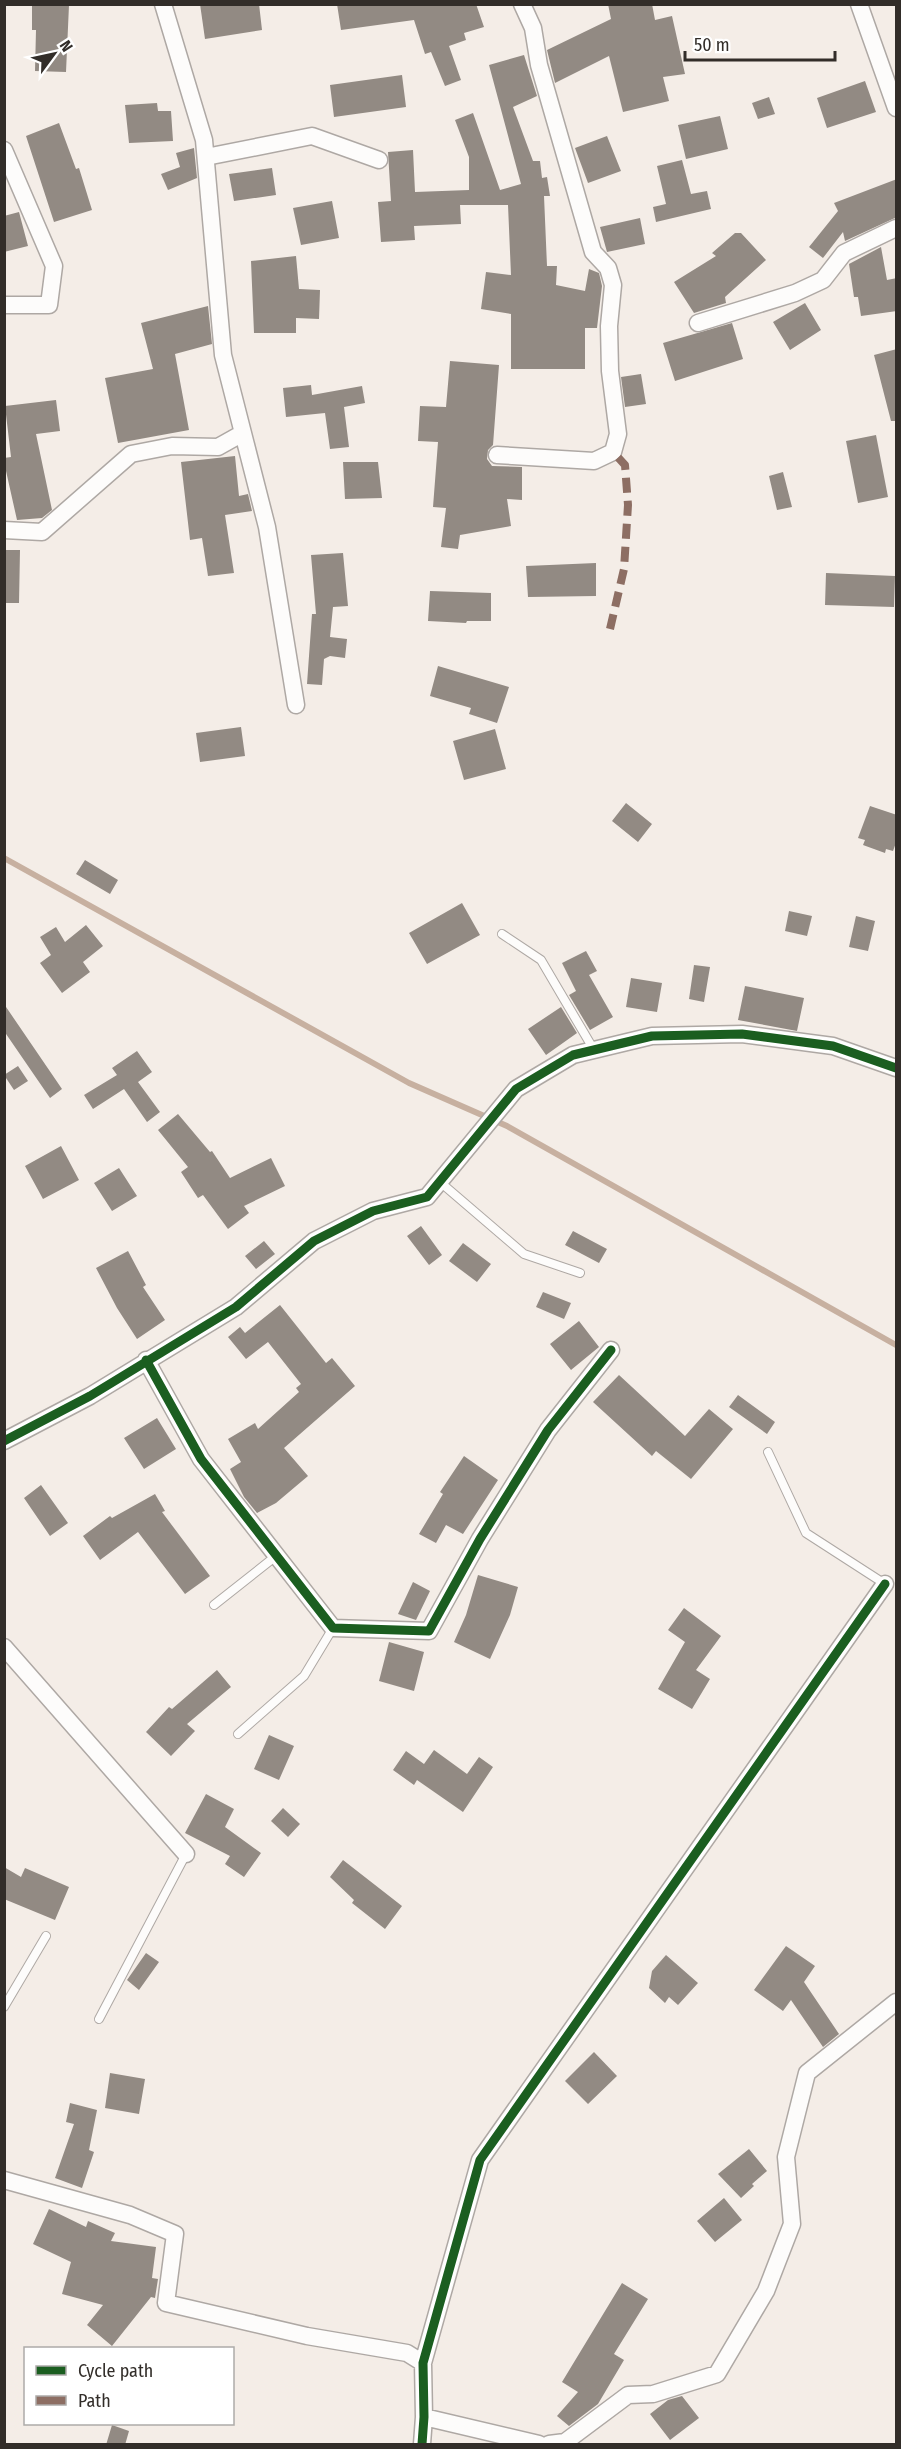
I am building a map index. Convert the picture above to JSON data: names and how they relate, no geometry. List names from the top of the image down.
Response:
{
  "legend": ["Cycle path", "Path"],
  "scale_bar": "50 m",
  "north": "top right"
}
